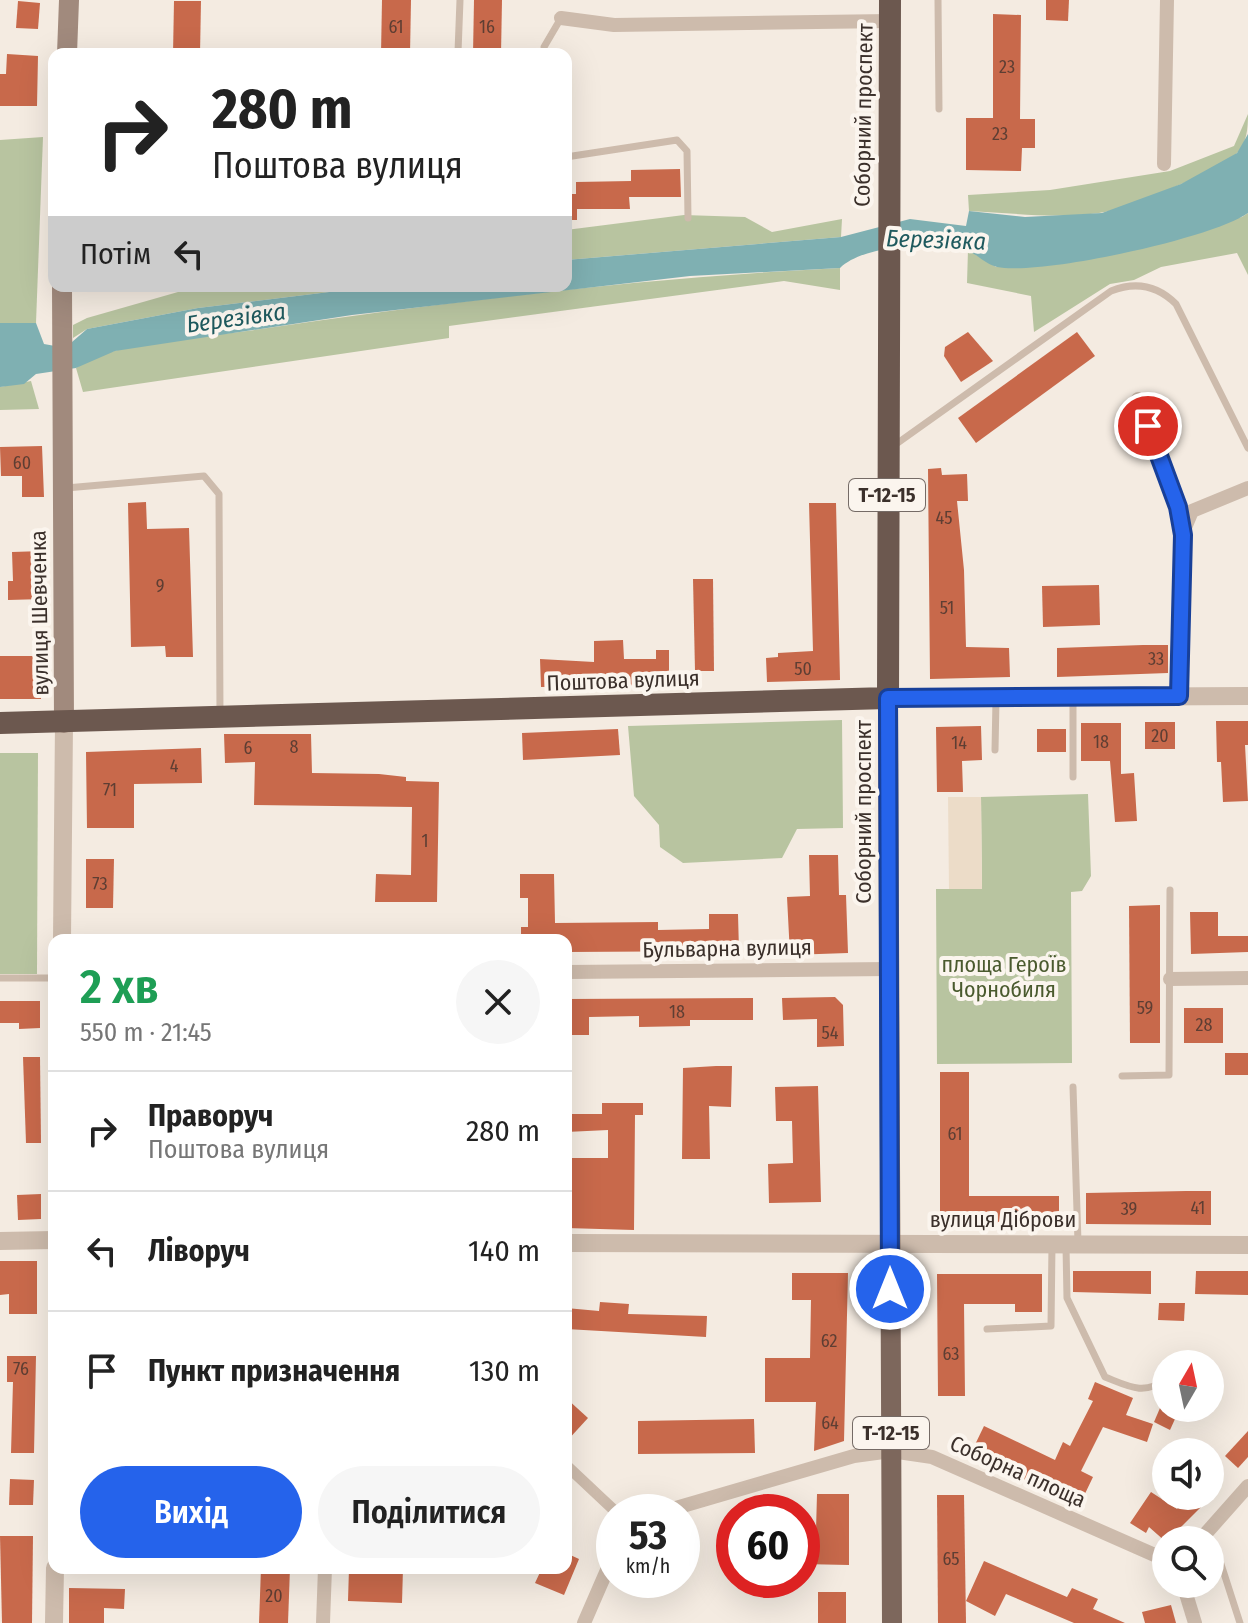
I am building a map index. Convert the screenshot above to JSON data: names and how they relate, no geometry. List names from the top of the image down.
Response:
{
  "streets": {
    "highway": ["Соборний проспект", "Т-12-15", "Поштова вулиця"],
    "main road": ["вулиця Шевченка"],
    "street": ["Бульварна вулиця", "вулиця Діброви", "Соборна площа"]
  },
  "crossings": [
    ["Соборний проспект", "Поштова вулиця"],
    ["Соборний проспект", "Бульварна вулиця"],
    ["Соборний проспект", "вулиця Діброви"],
    ["Соборний проспект", "Соборна площа"],
    ["вулиця Шевченка", "Поштова вулиця"]
  ],
  "water": ["Березівка"],
  "parks": ["площа Героїв Чорнобиля"],
  "house_numbers": [
    "61",
    "16",
    "23",
    "23",
    "60",
    "45",
    "9",
    "51",
    "33",
    "50",
    "20",
    "18",
    "14",
    "8",
    "6",
    "4",
    "71",
    "1",
    "73",
    "59",
    "18",
    "28",
    "54",
    "61",
    "41",
    "39",
    "62",
    "63",
    "76",
    "64",
    "65",
    "20"
  ],
  "north": "top",
  "page": {
    "turn": ["280 m", "Поштова вулиця"],
    "then": "Потім",
    "heading": ["2 хв", "550 m · 21:45"],
    "list": [
      {
        "name": "Праворуч",
        "note": "Поштова вулиця",
        "value": "280 m"
      },
      {
        "name": "Ліворуч",
        "value": "140 m"
      },
      {
        "name": "Пункт призначення",
        "value": "130 m"
      }
    ],
    "buttons": ["Вихід", "Поділитися"],
    "speed": "53 km/h",
    "limit": "60"
  }
}
